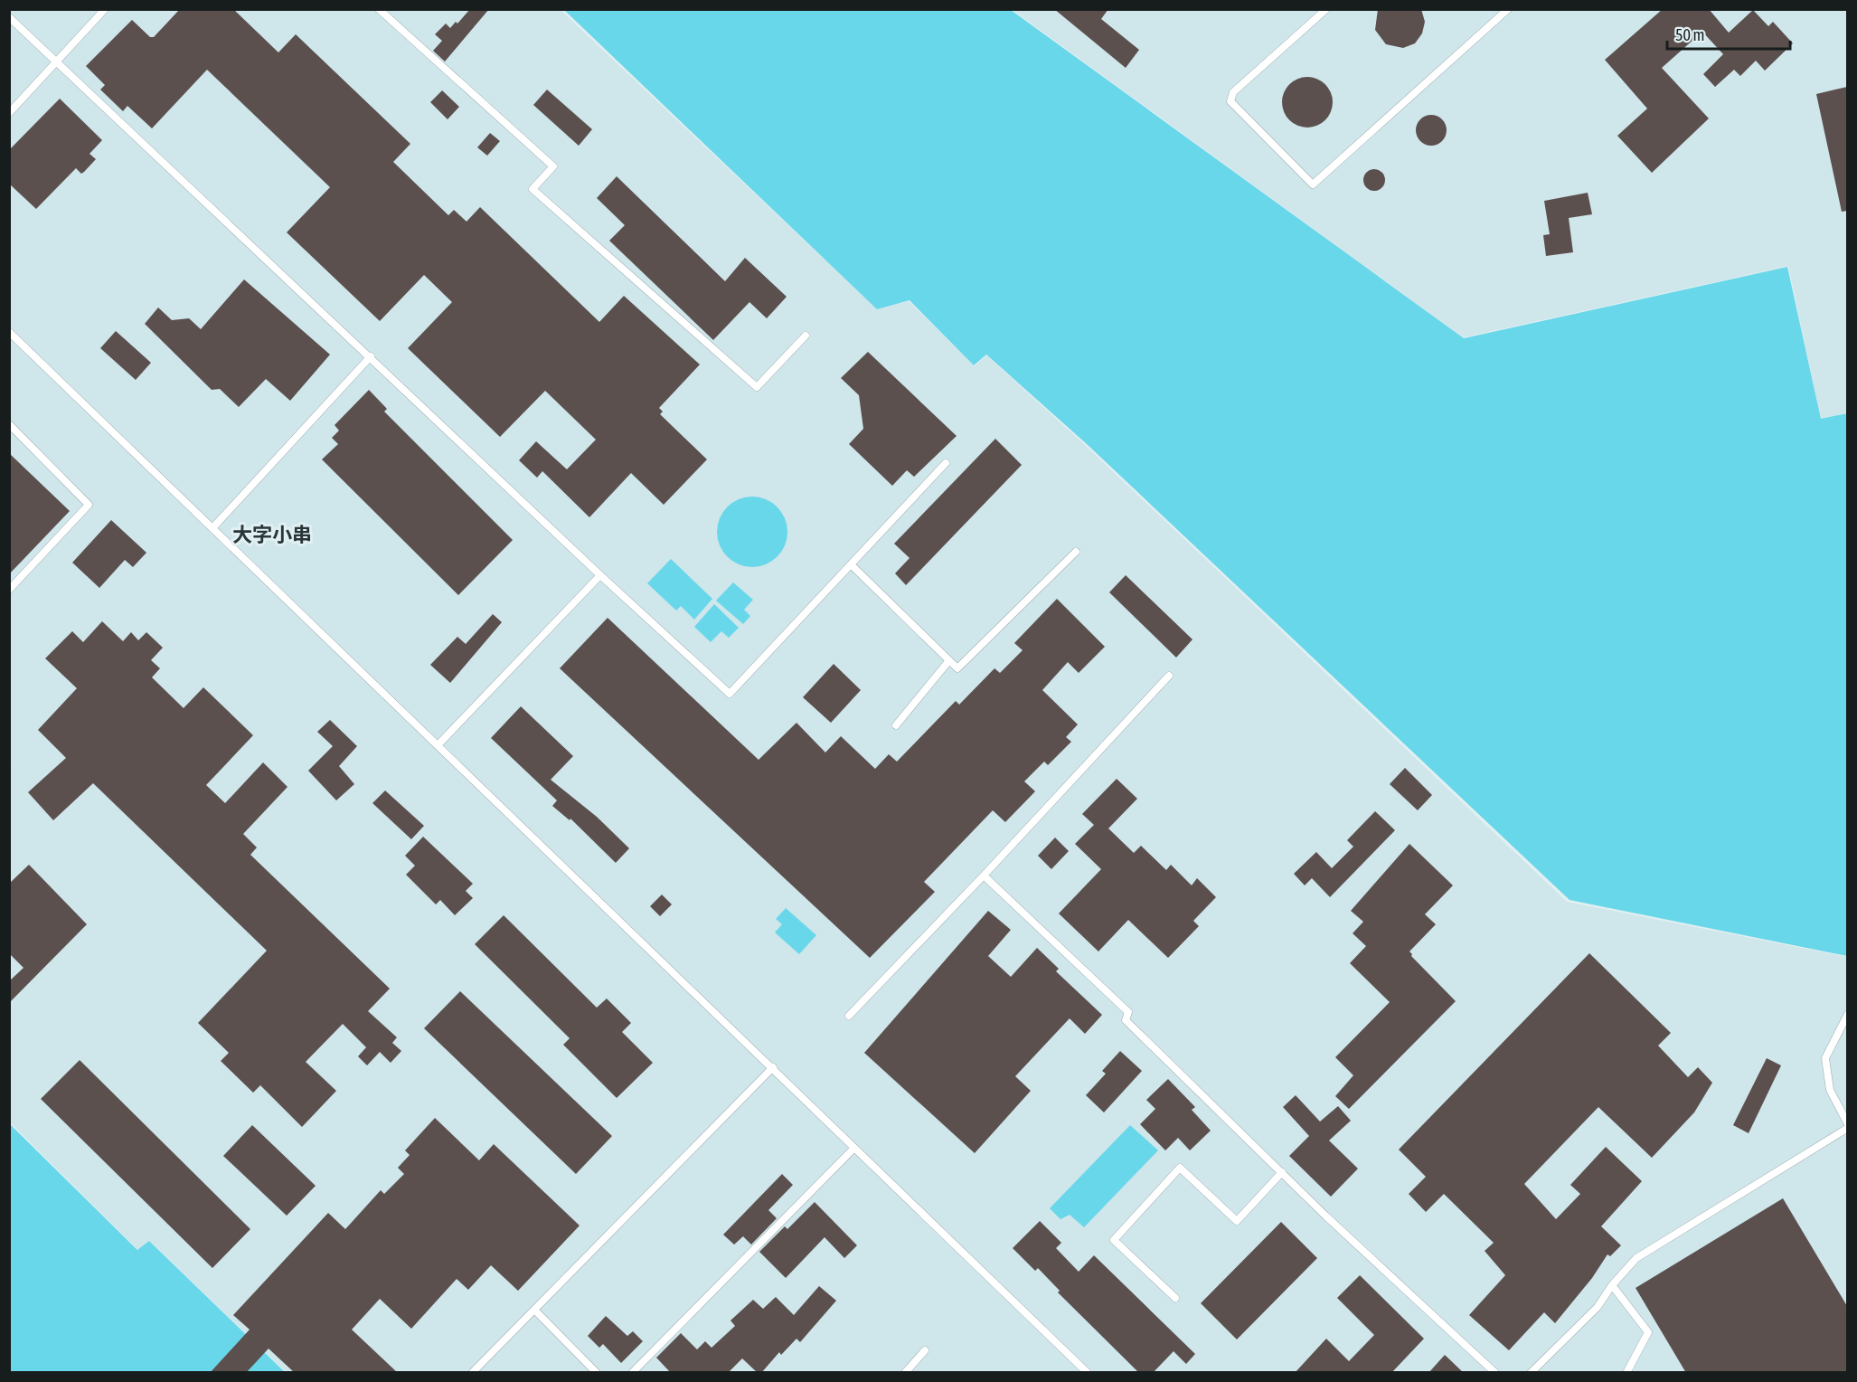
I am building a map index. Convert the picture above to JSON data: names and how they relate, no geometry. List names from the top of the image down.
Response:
{
  "districts": ["大字小串"],
  "scale_bar": "50 m"
}
